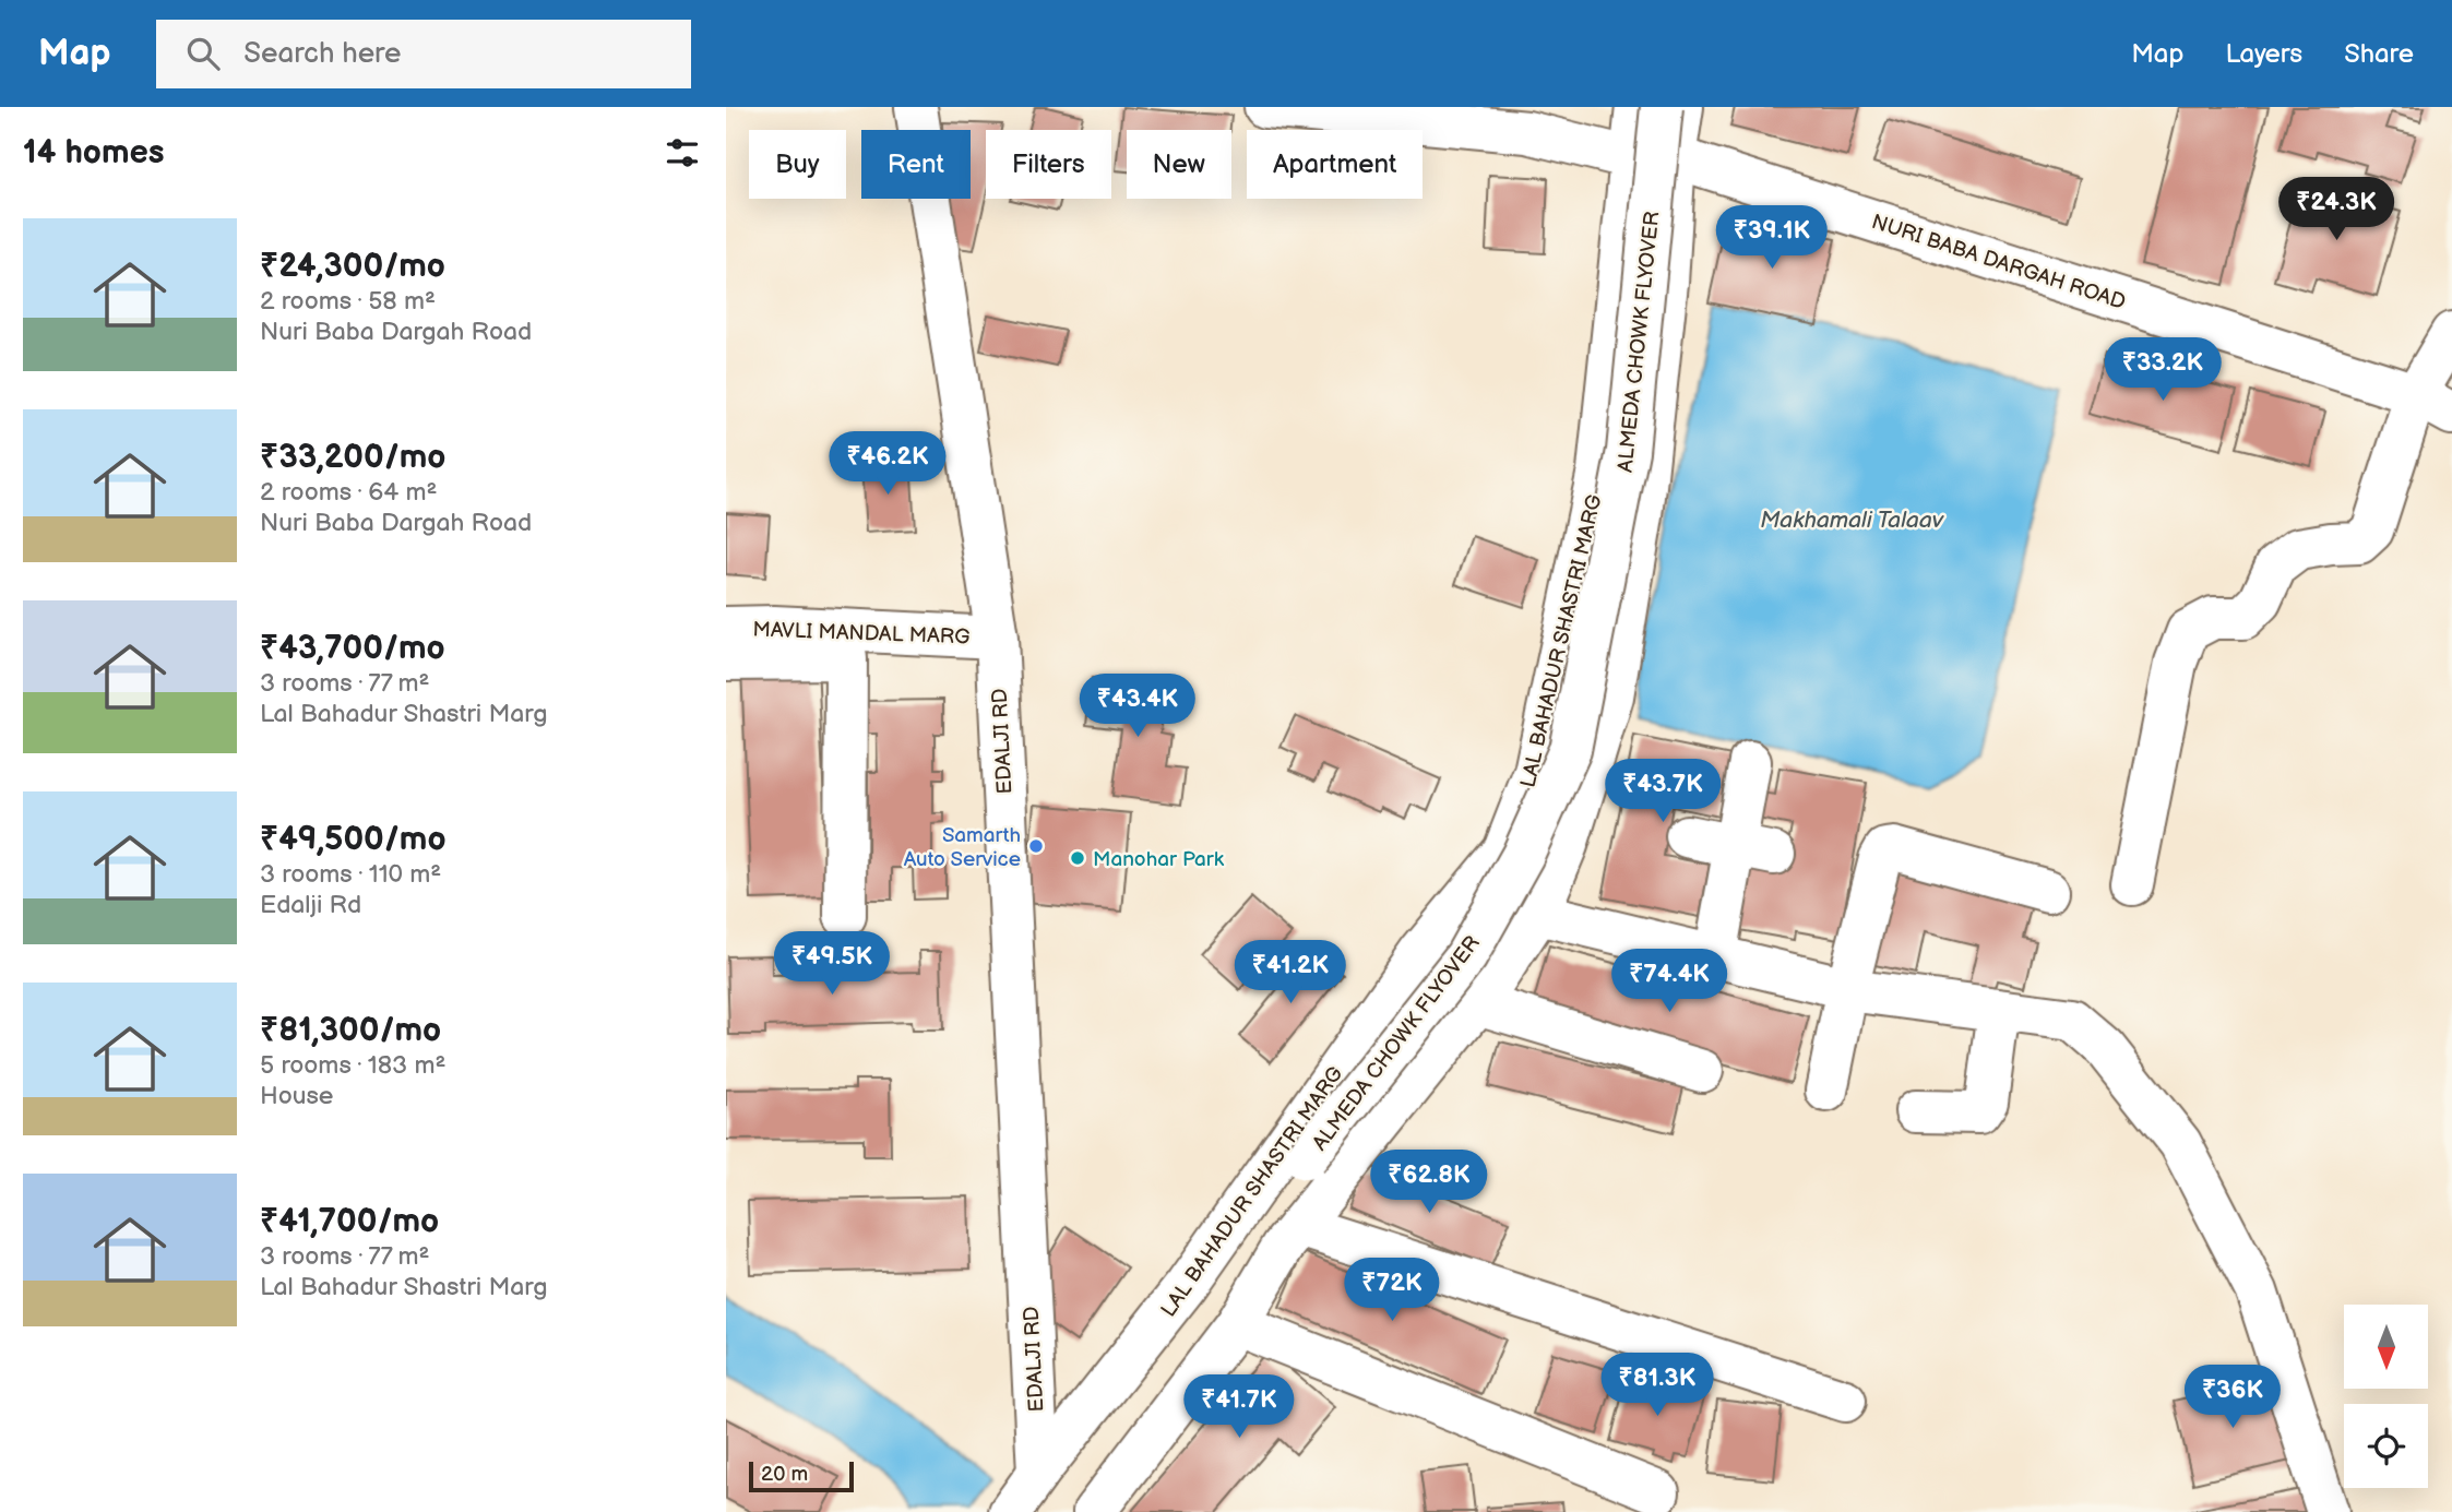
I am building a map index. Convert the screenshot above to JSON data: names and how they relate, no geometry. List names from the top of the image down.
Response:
{
  "streets": {
    "street": [
      "NURI BABA DARGAH ROAD",
      "ALMEDA CHOWK FLYOVER",
      "MAVLI MANDAL MARG",
      "LAL BAHADUR SHASTRI MARG",
      "EDALJI RD"
    ]
  },
  "crossings": [
    ["NURI BABA DARGAH ROAD", "LAL BAHADUR SHASTRI MARG"],
    ["MAVLI MANDAL MARG", "EDALJI RD"],
    ["LAL BAHADUR SHASTRI MARG", "EDALJI RD"]
  ],
  "water": ["Makhamali Talaav"],
  "places": ["Samarth Auto Service", "Manohar Park"],
  "scale_bar": "20 m",
  "north": "bottom",
  "page": {
    "header": "Map",
    "search": "Search here",
    "nav": ["Map", "Layers", "Share"],
    "heading": "14 homes",
    "chip": [
      "Buy",
      "Rent",
      "Filters",
      "New",
      "Apartment"
    ],
    "price": [
      "₹24.3K",
      "₹39.1K",
      "₹33.2K",
      "₹46.2K",
      "₹43.4K",
      "₹43.7K",
      "₹49.5K",
      "₹41.2K",
      "₹74.4K",
      "₹62.8K",
      "₹72K",
      "₹81.3K",
      "₹36K",
      "₹41.7K"
    ],
    "list": [
      {
        "name": "₹24,300/mo",
        "note": "2 rooms · 58 m² · Nuri Baba Dargah Road"
      },
      {
        "name": "₹33,200/mo",
        "note": "2 rooms · 64 m² · Nuri Baba Dargah Road"
      },
      {
        "name": "₹43,700/mo",
        "note": "3 rooms · 77 m² · Lal Bahadur Shastri Marg"
      },
      {
        "name": "₹49,500/mo",
        "note": "3 rooms · 110 m² · Edalji Rd"
      },
      {
        "name": "₹81,300/mo",
        "note": "5 rooms · 183 m² · House"
      },
      {
        "name": "₹41,700/mo",
        "note": "3 rooms · 77 m² · Lal Bahadur Shastri Marg"
      }
    ],
    "scale": "20 m"
  }
}
